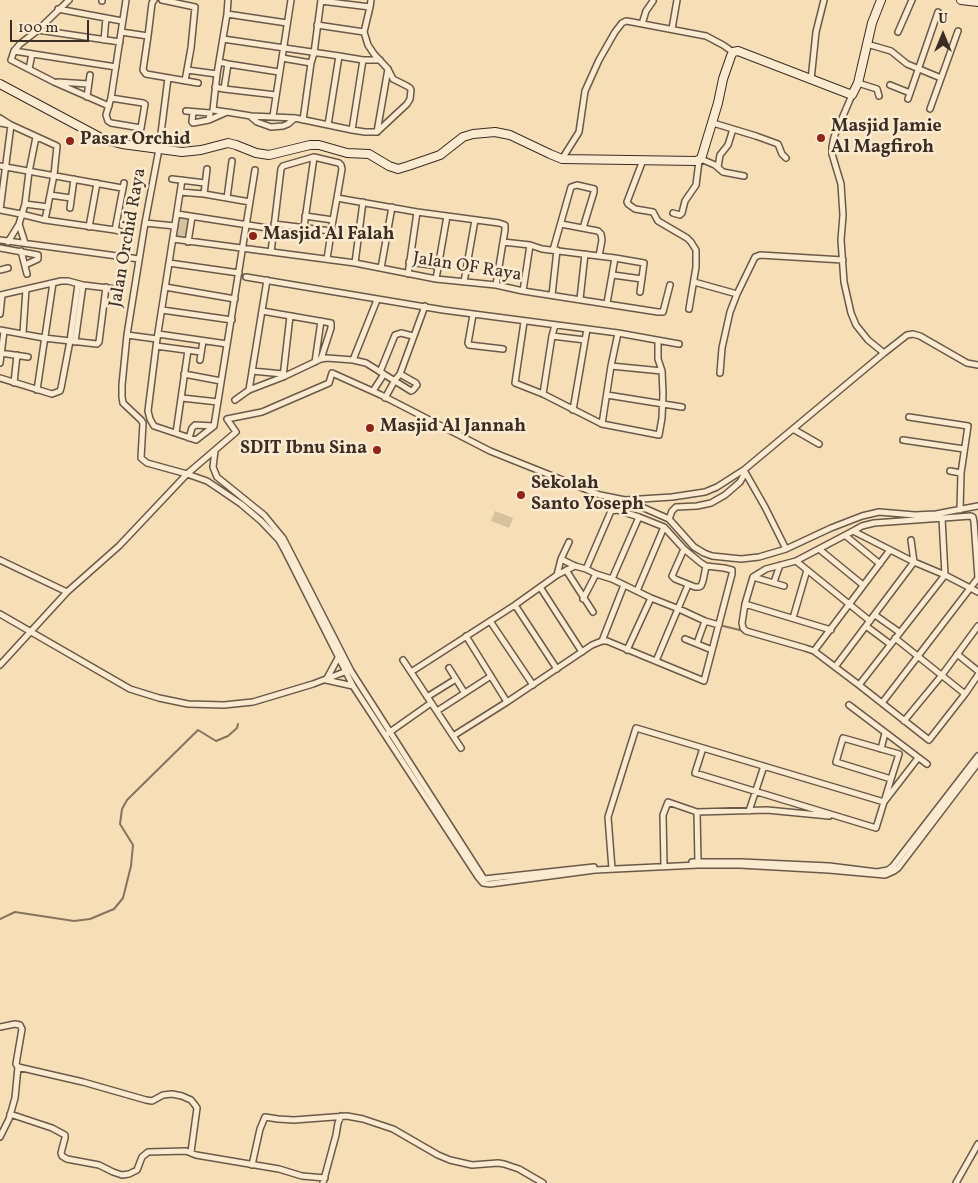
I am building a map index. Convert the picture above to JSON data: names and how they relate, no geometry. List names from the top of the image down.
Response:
{
  "streets": {
    "street": ["Jalan Orchid Raya", "Jalan OF Raya"]
  },
  "places": [
    "Masjid Jamie Al Magfiroh",
    "Pasar Orchid",
    "Masjid Al Falah",
    "Masjid Al Jannah",
    "SDIT Ibnu Sina",
    "Sekolah Santo Yoseph"
  ],
  "scale_bar": "100 m",
  "north": "top"
}
